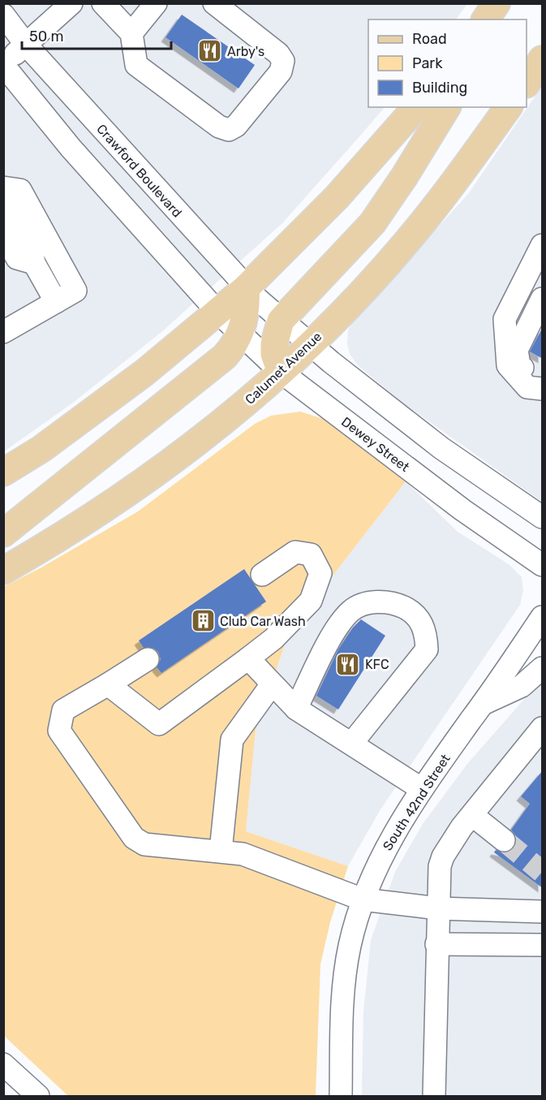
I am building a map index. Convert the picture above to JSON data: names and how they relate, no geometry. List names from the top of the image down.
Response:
{
  "streets": {
    "main road": ["Calumet Avenue"],
    "street": ["Crawford Boulevard", "Dewey Street", "South 42nd Street"]
  },
  "crossings": [
    ["Calumet Avenue", "Dewey Street"]
  ],
  "places": {
    "restaurant": ["Arby's", "KFC"],
    "building": ["Club Car Wash"]
  },
  "legend": ["Road", "Park", "Building"],
  "scale_bar": "50 m"
}
